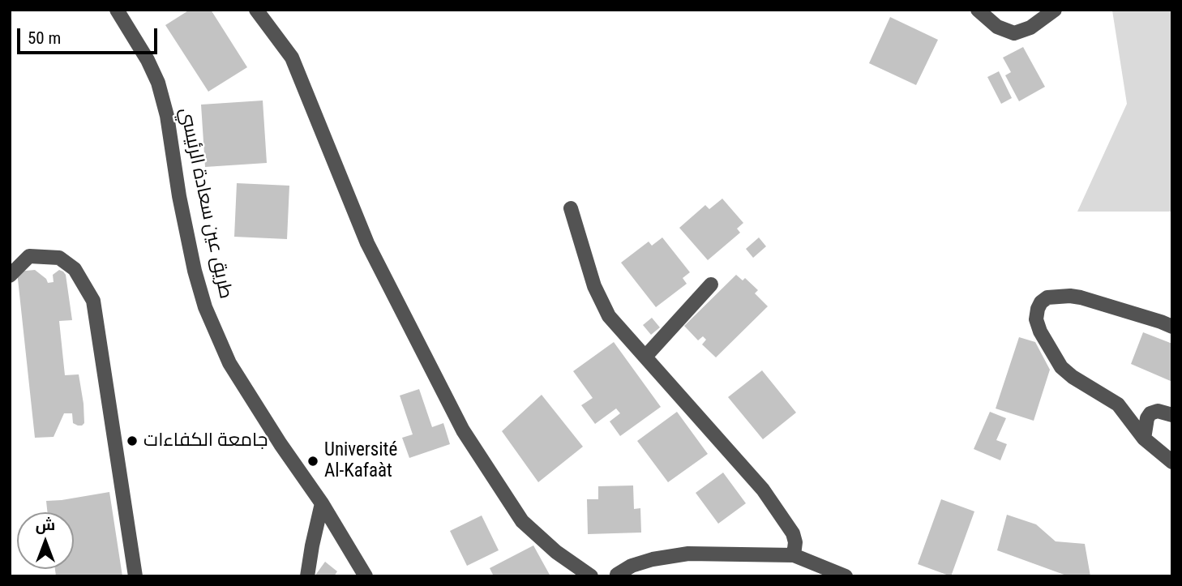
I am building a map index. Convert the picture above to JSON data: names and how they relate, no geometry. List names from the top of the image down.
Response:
{
  "streets": {
    "street": ["طريق عين سعادة الرئيسي"]
  },
  "places": ["جامعة الكفاءات", "Université Al-Kafaàt"],
  "scale_bar": "50 m",
  "north": "top"
}
